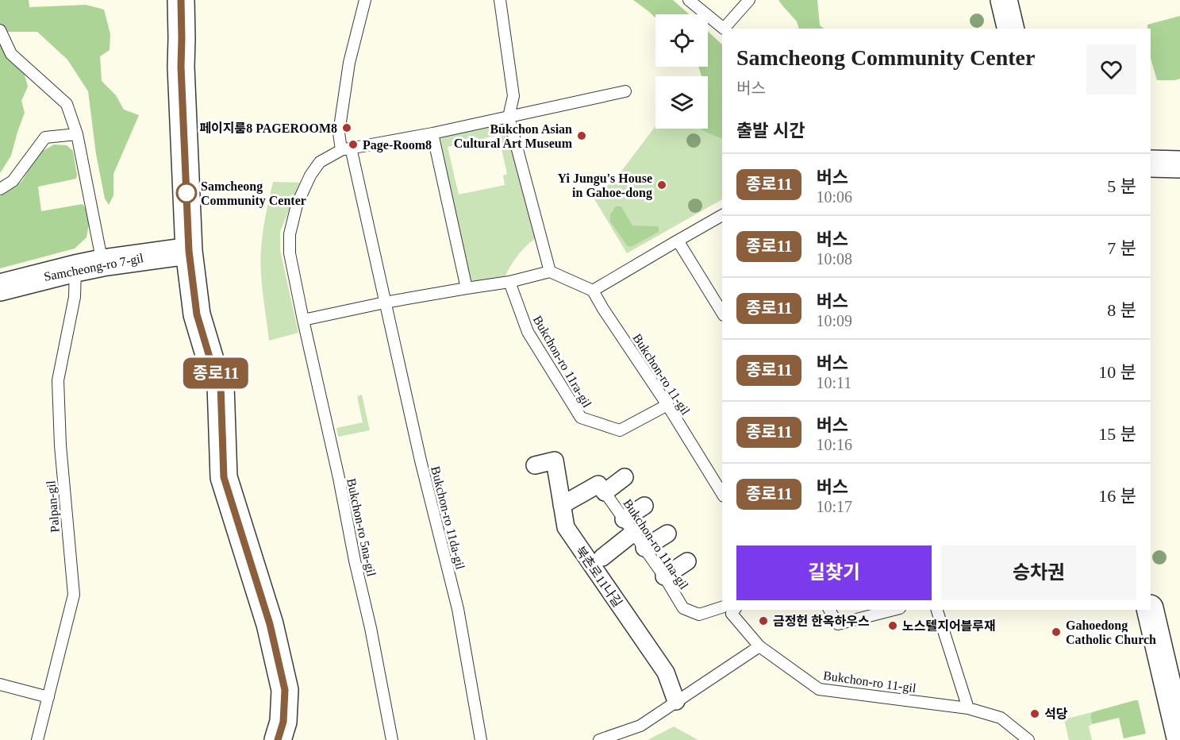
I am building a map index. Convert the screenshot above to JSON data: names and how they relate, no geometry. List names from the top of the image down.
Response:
{
  "streets": {
    "street": ["Samcheong-ro 7-gil", "북촌로11나길"],
    "lane": [
      "Bukchon-ro 11ra-gil",
      "Bukchon-ro 11-gil",
      "Palpan-gil",
      "Bukchon-ro 11da-gil",
      "Bukchon-ro 5na-gil",
      "Bukchon-ro 11na-gil"
    ]
  },
  "crossings": [
    ["Samcheong-ro 7-gil", "Palpan-gil"],
    ["Bukchon-ro 11ra-gil", "Bukchon-ro 11-gil"],
    ["Bukchon-ro 11da-gil", "Bukchon-ro 5na-gil"]
  ],
  "places": [
    "페이지룸8 PAGEROOM8",
    "Bukchon Asian Cultural Art Museum",
    "Page-Room8",
    "Yi Jungu's House in Gahoe-dong",
    "Samcheong Community Center",
    "금정헌 한옥하우스",
    "노스텔지어블루재",
    "Gahoedong Catholic Church",
    "석당"
  ],
  "lines": ["bus line 종로11"],
  "page": {
    "on_map": "종로11",
    "heading": [
      ["Samcheong Community Center", "버스"],
      "출발 시간"
    ],
    "list": [
      {
        "mark": "종로11",
        "name": "버스",
        "note": "10:06",
        "value": "5 분"
      },
      {
        "mark": "종로11",
        "name": "버스",
        "note": "10:08",
        "value": "7 분"
      },
      {
        "mark": "종로11",
        "name": "버스",
        "note": "10:09",
        "value": "8 분"
      },
      {
        "mark": "종로11",
        "name": "버스",
        "note": "10:11",
        "value": "10 분"
      },
      {
        "mark": "종로11",
        "name": "버스",
        "note": "10:16",
        "value": "15 분"
      },
      {
        "mark": "종로11",
        "name": "버스",
        "note": "10:17",
        "value": "16 분"
      }
    ],
    "buttons": ["길찾기", "승차권"]
  }
}
